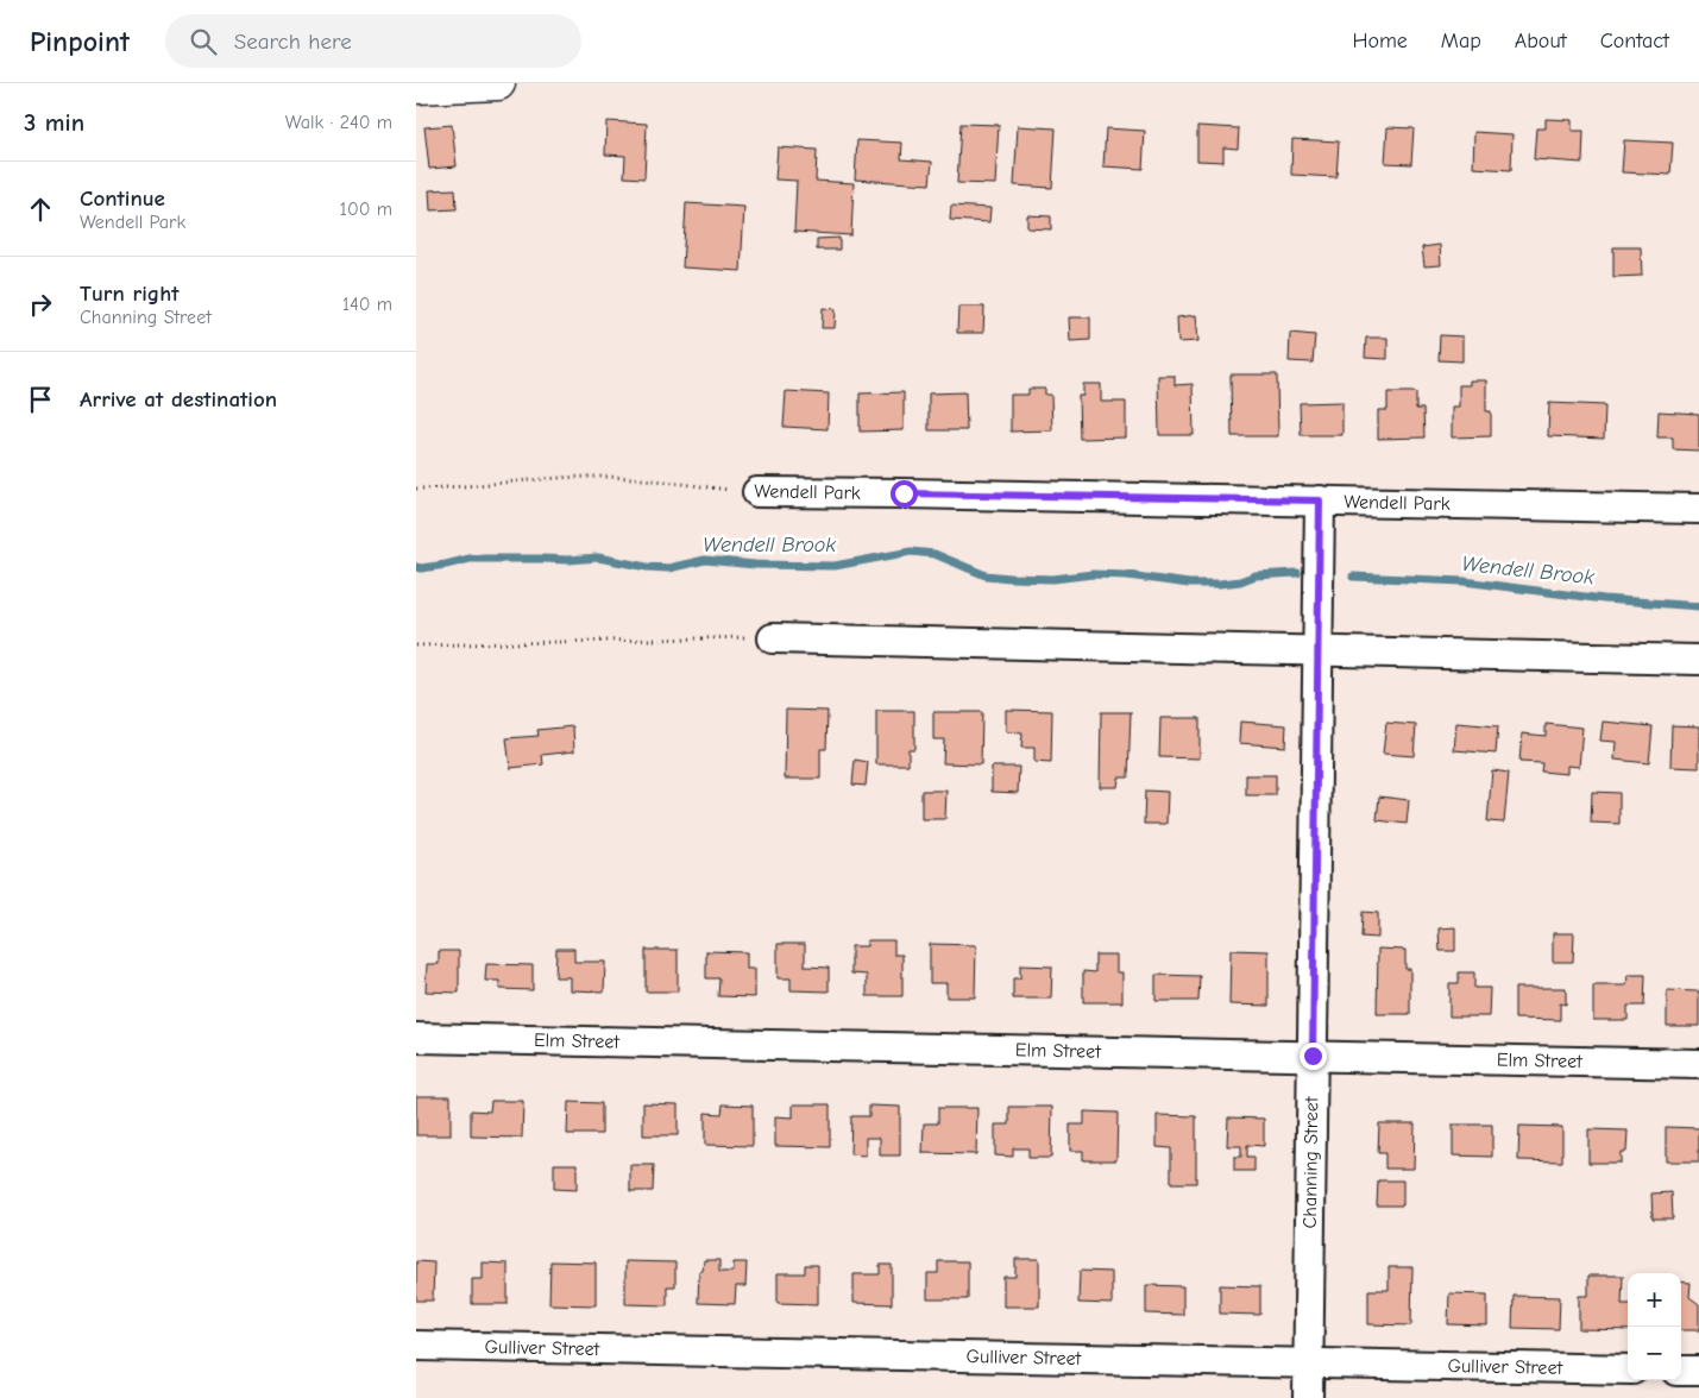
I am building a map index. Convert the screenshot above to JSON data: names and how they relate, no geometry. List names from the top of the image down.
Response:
{
  "streets": {
    "street": [
      "Wendell Park",
      "Elm Street",
      "Channing Street",
      "Gulliver Street"
    ]
  },
  "crossings": [
    ["Wendell Park", "Channing Street"],
    ["Elm Street", "Channing Street"],
    ["Channing Street", "Gulliver Street"]
  ],
  "water": ["Wendell Brook"],
  "page": {
    "header": "Pinpoint",
    "search": "Search here",
    "nav": [
      "Home",
      "Map",
      "About",
      "Contact"
    ],
    "heading": ["3 min", "Walk · 240 m"],
    "list": [
      ["Continue", "Wendell Park", "100 m"],
      ["Turn right", "Channing Street", "140 m"],
      "Arrive at destination"
    ],
    "map_buttons": ["+", "−"]
  }
}
